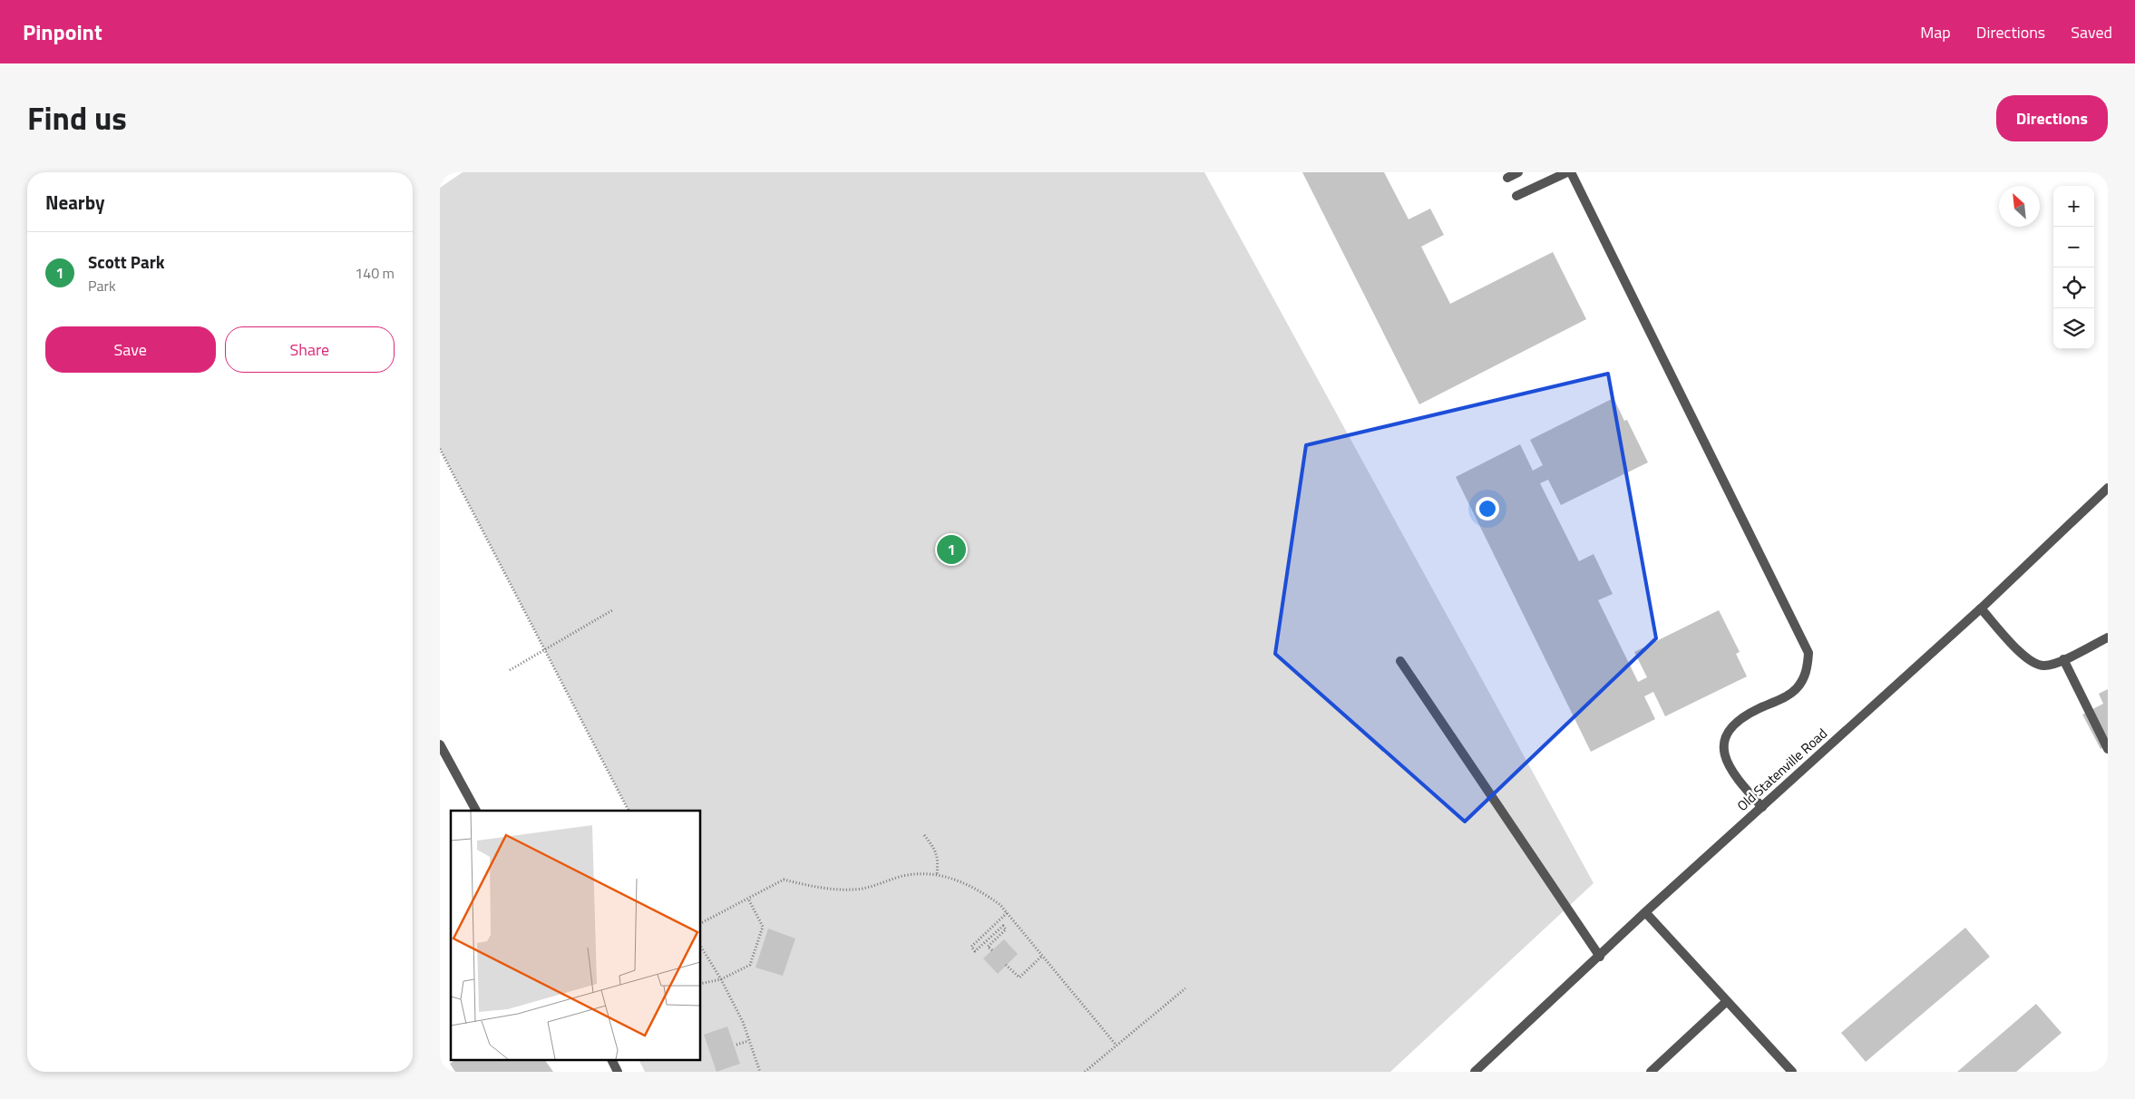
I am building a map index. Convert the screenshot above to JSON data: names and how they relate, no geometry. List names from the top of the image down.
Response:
{
  "streets": {
    "street": ["Old Statenville Road"]
  },
  "north": "top left",
  "page": {
    "header": "Pinpoint",
    "nav": ["Map", "Directions", "Saved"],
    "title": "Find us",
    "buttons": [
      "Directions",
      ["Save", "Share"]
    ],
    "heading": "Nearby",
    "map_buttons": ["+", "−"],
    "list": [
      {
        "mark": "1",
        "name": "Scott Park",
        "note": "Park",
        "value": "140 m"
      }
    ],
    "pins": "1"
  }
}
